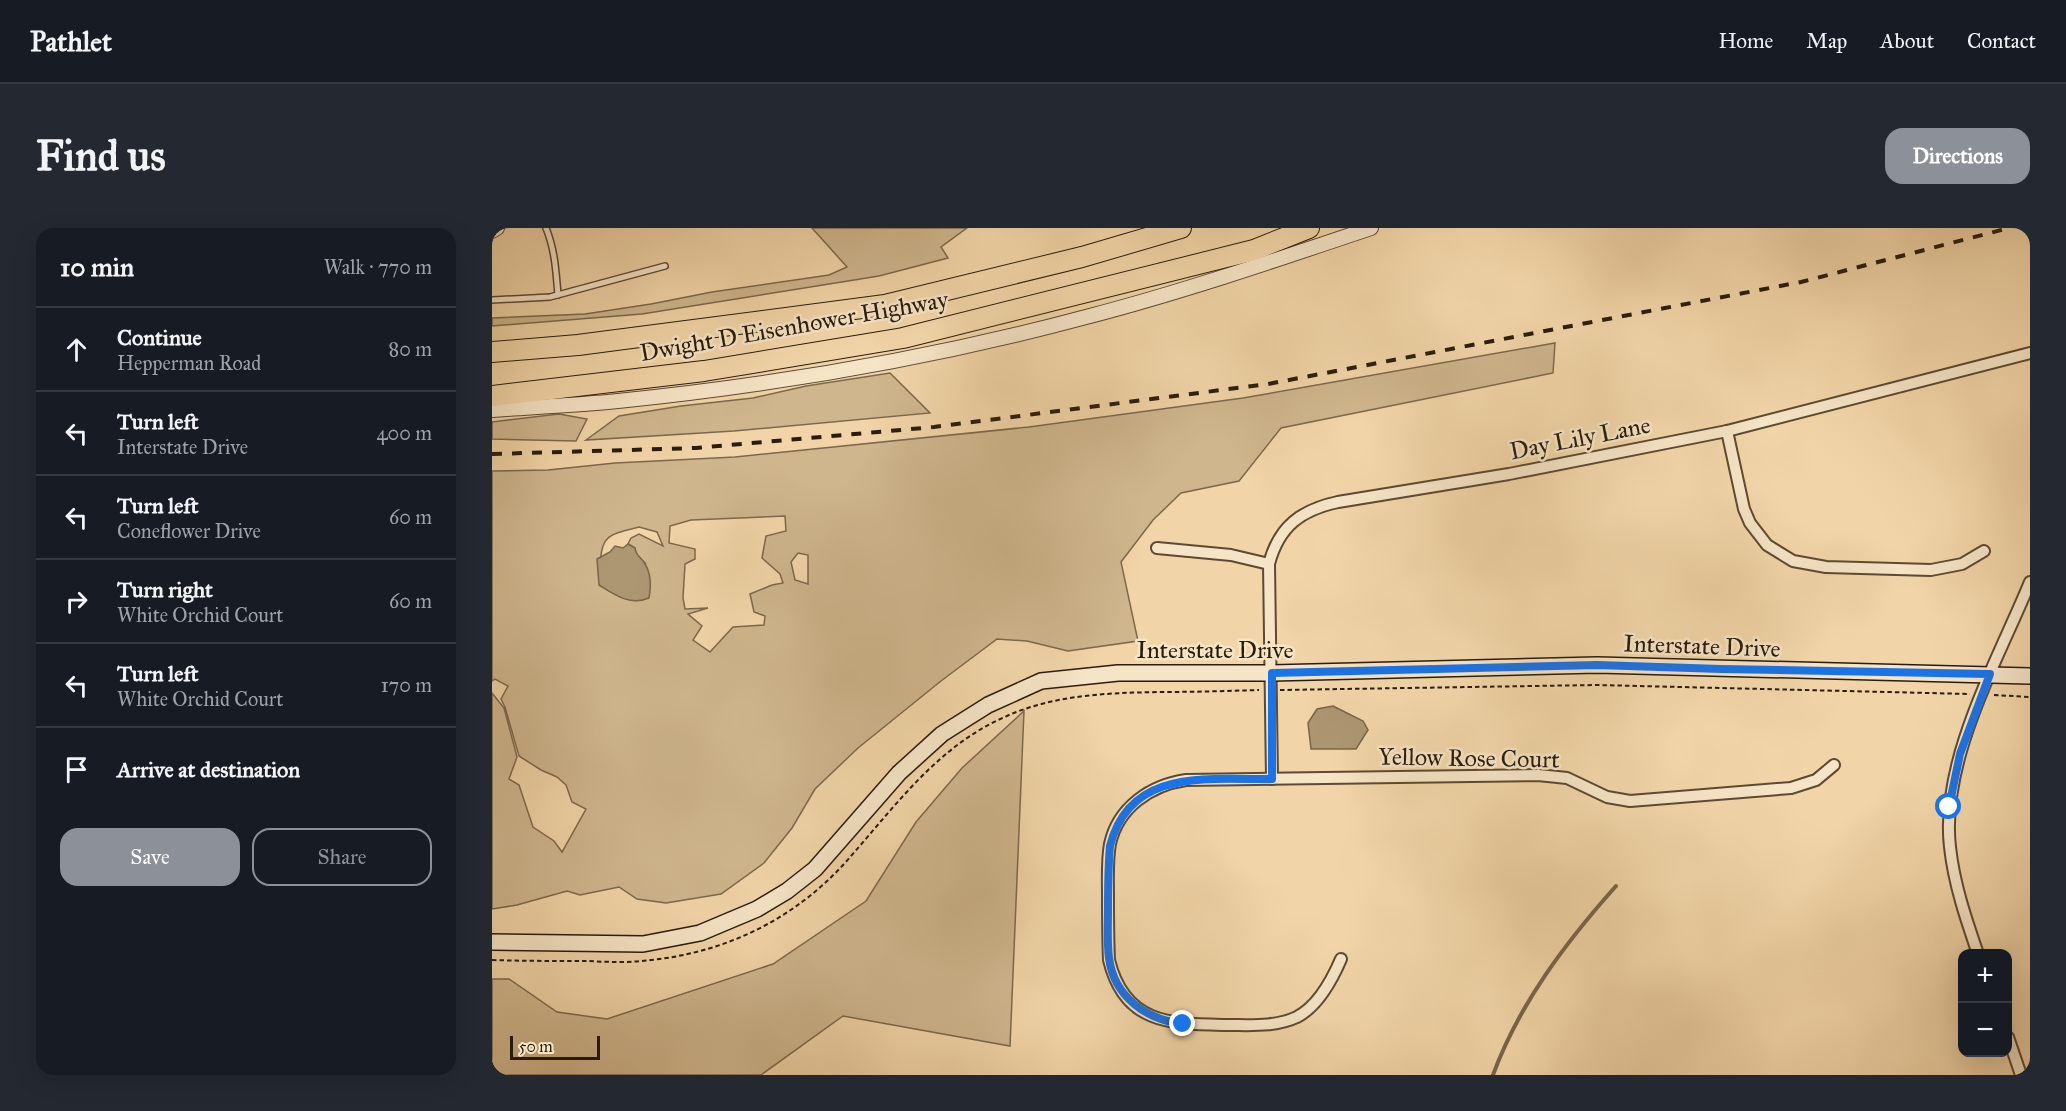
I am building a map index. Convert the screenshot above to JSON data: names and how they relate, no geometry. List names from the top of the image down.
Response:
{
  "streets": {
    "highway": ["Dwight D Eisenhower Highway"],
    "main road": ["Interstate Drive"],
    "street": ["Day Lily Lane", "Yellow Rose Court"]
  },
  "crossings": [
    ["Day Lily Lane", "Interstate Drive"],
    ["Day Lily Lane", "Yellow Rose Court"]
  ],
  "scale_bar": "50 m",
  "page": {
    "header": "Pathlet",
    "nav": [
      "Home",
      "Map",
      "About",
      "Contact"
    ],
    "buttons": [
      "Directions",
      ["Save", "Share"]
    ],
    "title": "Find us",
    "heading": ["10 min", "Walk · 770 m"],
    "list": [
      ["Continue", "Hepperman Road", "80 m"],
      ["Turn left", "Interstate Drive", "400 m"],
      ["Turn left", "Coneflower Drive", "60 m"],
      ["Turn right", "White Orchid Court", "60 m"],
      ["Turn left", "White Orchid Court", "170 m"],
      "Arrive at destination"
    ],
    "map_buttons": ["+", "−"],
    "scale": "50 m"
  }
}
